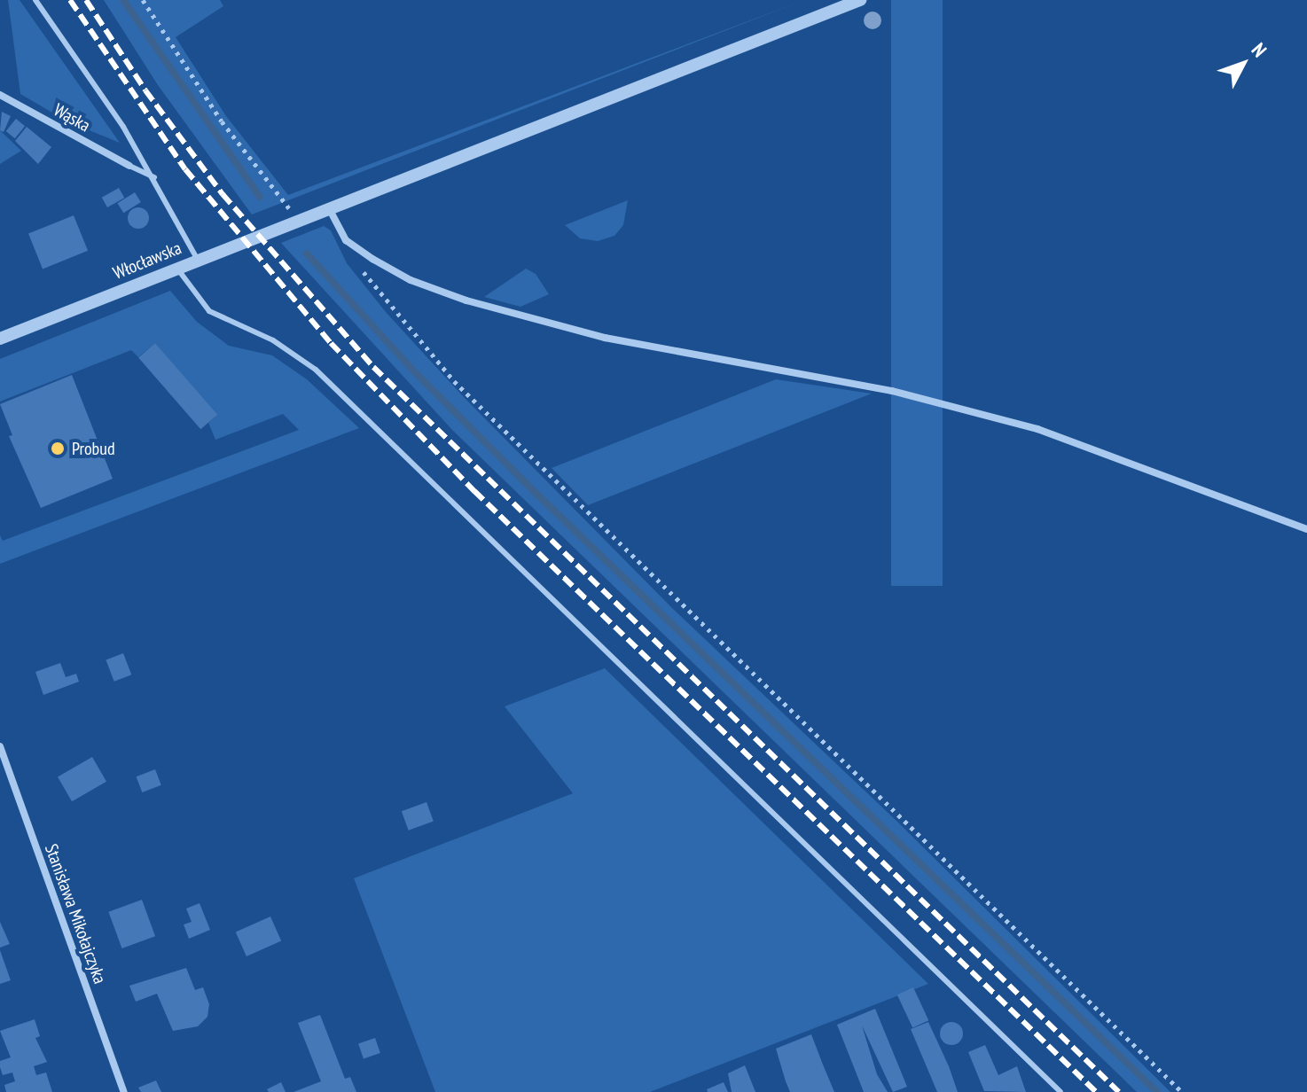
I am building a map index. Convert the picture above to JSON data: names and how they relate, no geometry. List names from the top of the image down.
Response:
{
  "streets": {
    "street": ["Wąska", "Włocławska", "Stanisława Mikołajczyka"]
  },
  "places": ["Probud"],
  "north": "top right"
}
